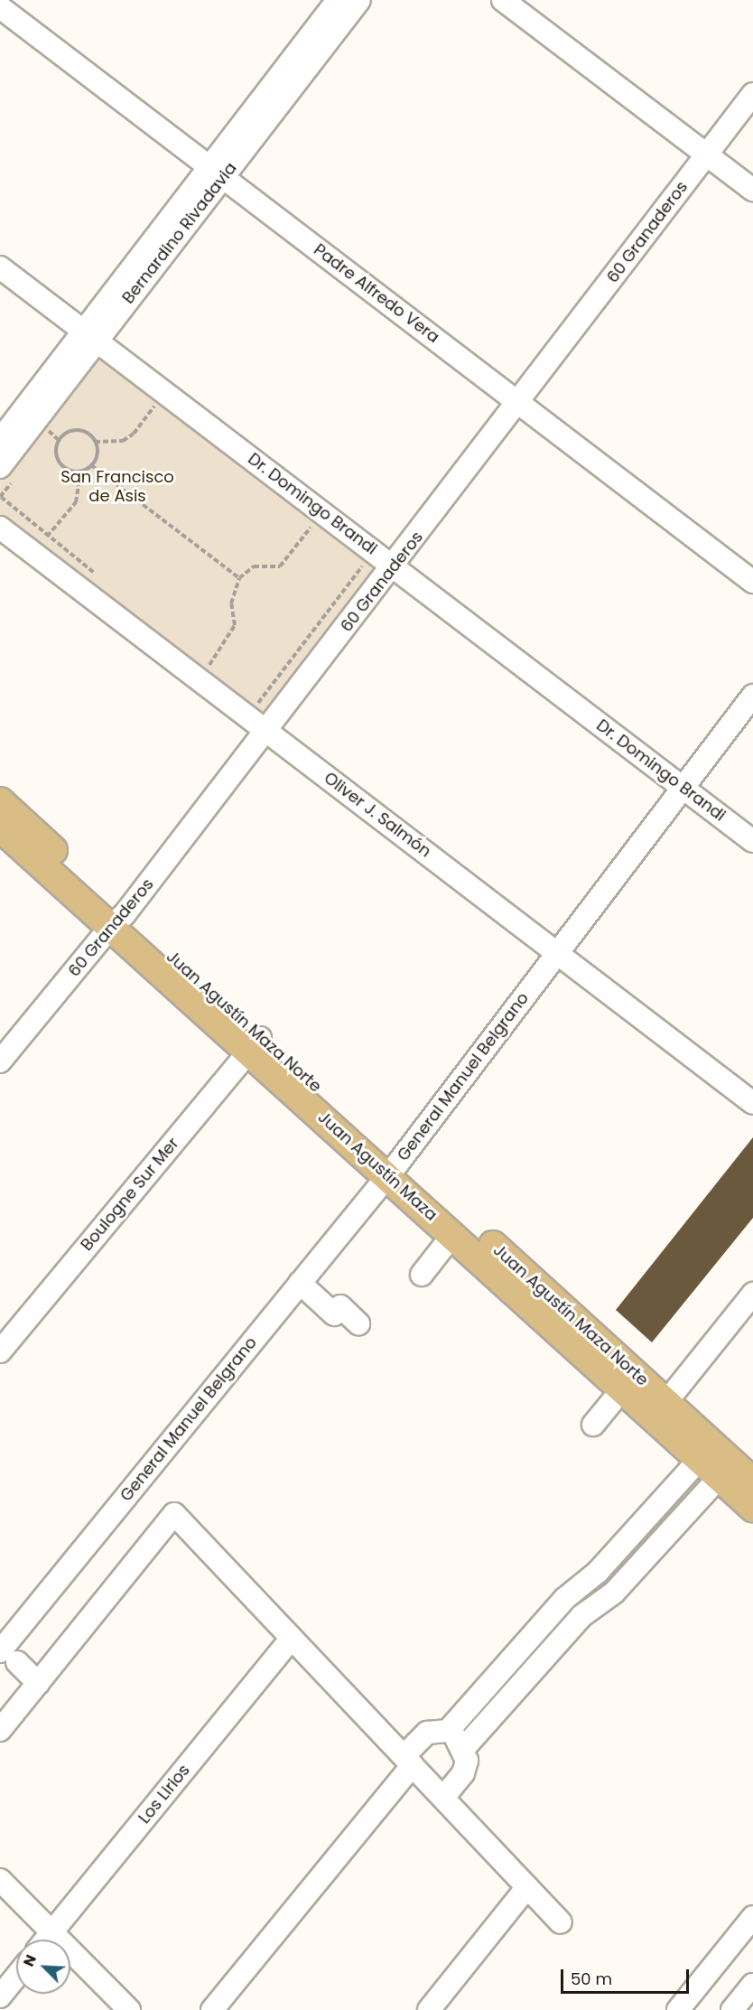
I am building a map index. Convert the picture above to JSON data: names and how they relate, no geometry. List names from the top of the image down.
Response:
{
  "streets": {
    "main road": ["Juan Agustín Maza Norte", "Juan Agustín Maza"],
    "street": [
      "60 Granaderos",
      "Bernardino Rivadavia",
      "Padre Alfredo Vera",
      "Dr. Domingo Brandi",
      "Oliver J. Salmón",
      "General Manuel Belgrano",
      "Boulogne Sur Mer",
      "Los Lirios"
    ]
  },
  "crossings": [
    ["60 Granaderos", "Padre Alfredo Vera"],
    ["60 Granaderos", "Dr. Domingo Brandi"],
    ["60 Granaderos", "Oliver J. Salmón"],
    ["60 Granaderos", "Juan Agustín Maza Norte"],
    ["Bernardino Rivadavia", "Padre Alfredo Vera"],
    ["Bernardino Rivadavia", "Dr. Domingo Brandi"],
    ["Dr. Domingo Brandi", "General Manuel Belgrano"],
    ["Oliver J. Salmón", "General Manuel Belgrano"],
    ["Juan Agustín Maza Norte", "General Manuel Belgrano"],
    ["Juan Agustín Maza Norte", "Juan Agustín Maza"],
    ["Juan Agustín Maza Norte", "Boulogne Sur Mer"],
    ["General Manuel Belgrano", "Juan Agustín Maza"]
  ],
  "parks": ["San Francisco de Asis"],
  "scale_bar": "50 m",
  "north": "top left"
}
